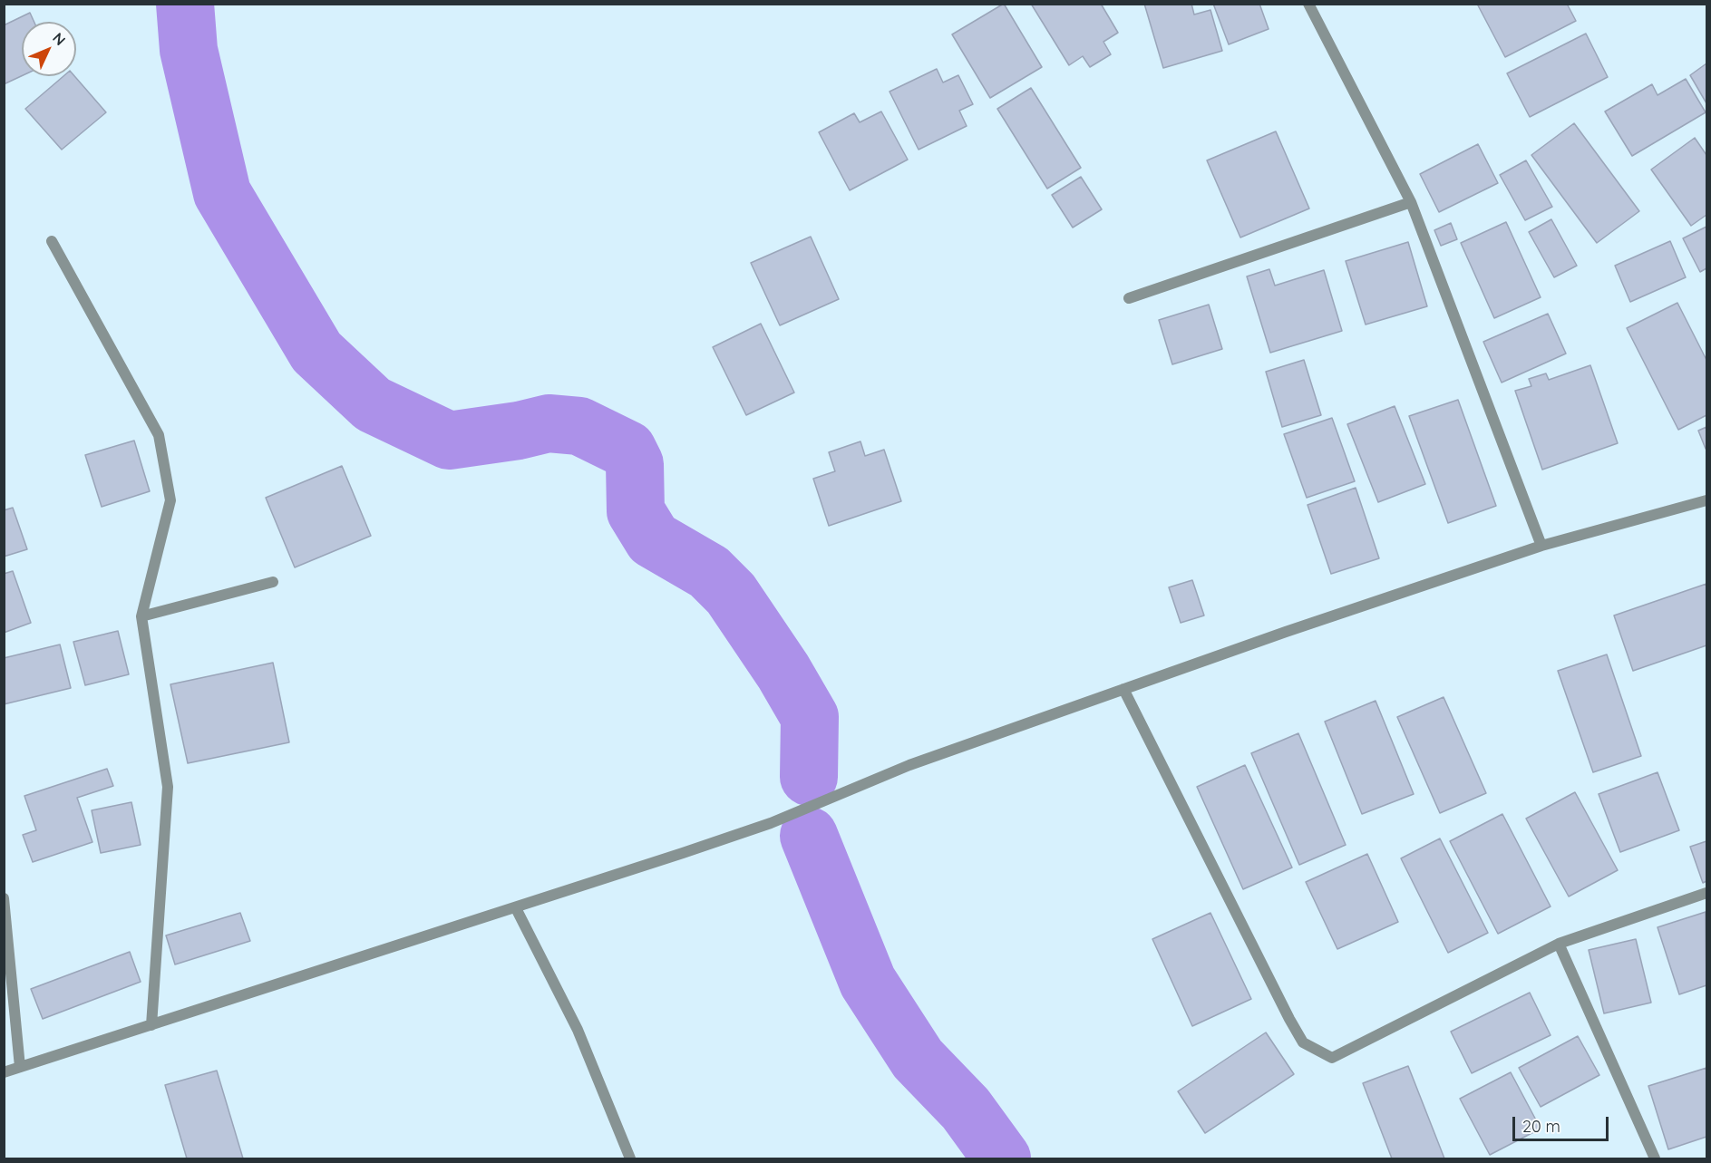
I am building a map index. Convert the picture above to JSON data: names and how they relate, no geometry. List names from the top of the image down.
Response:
{
  "scale_bar": "20 m",
  "north": "top right"
}
